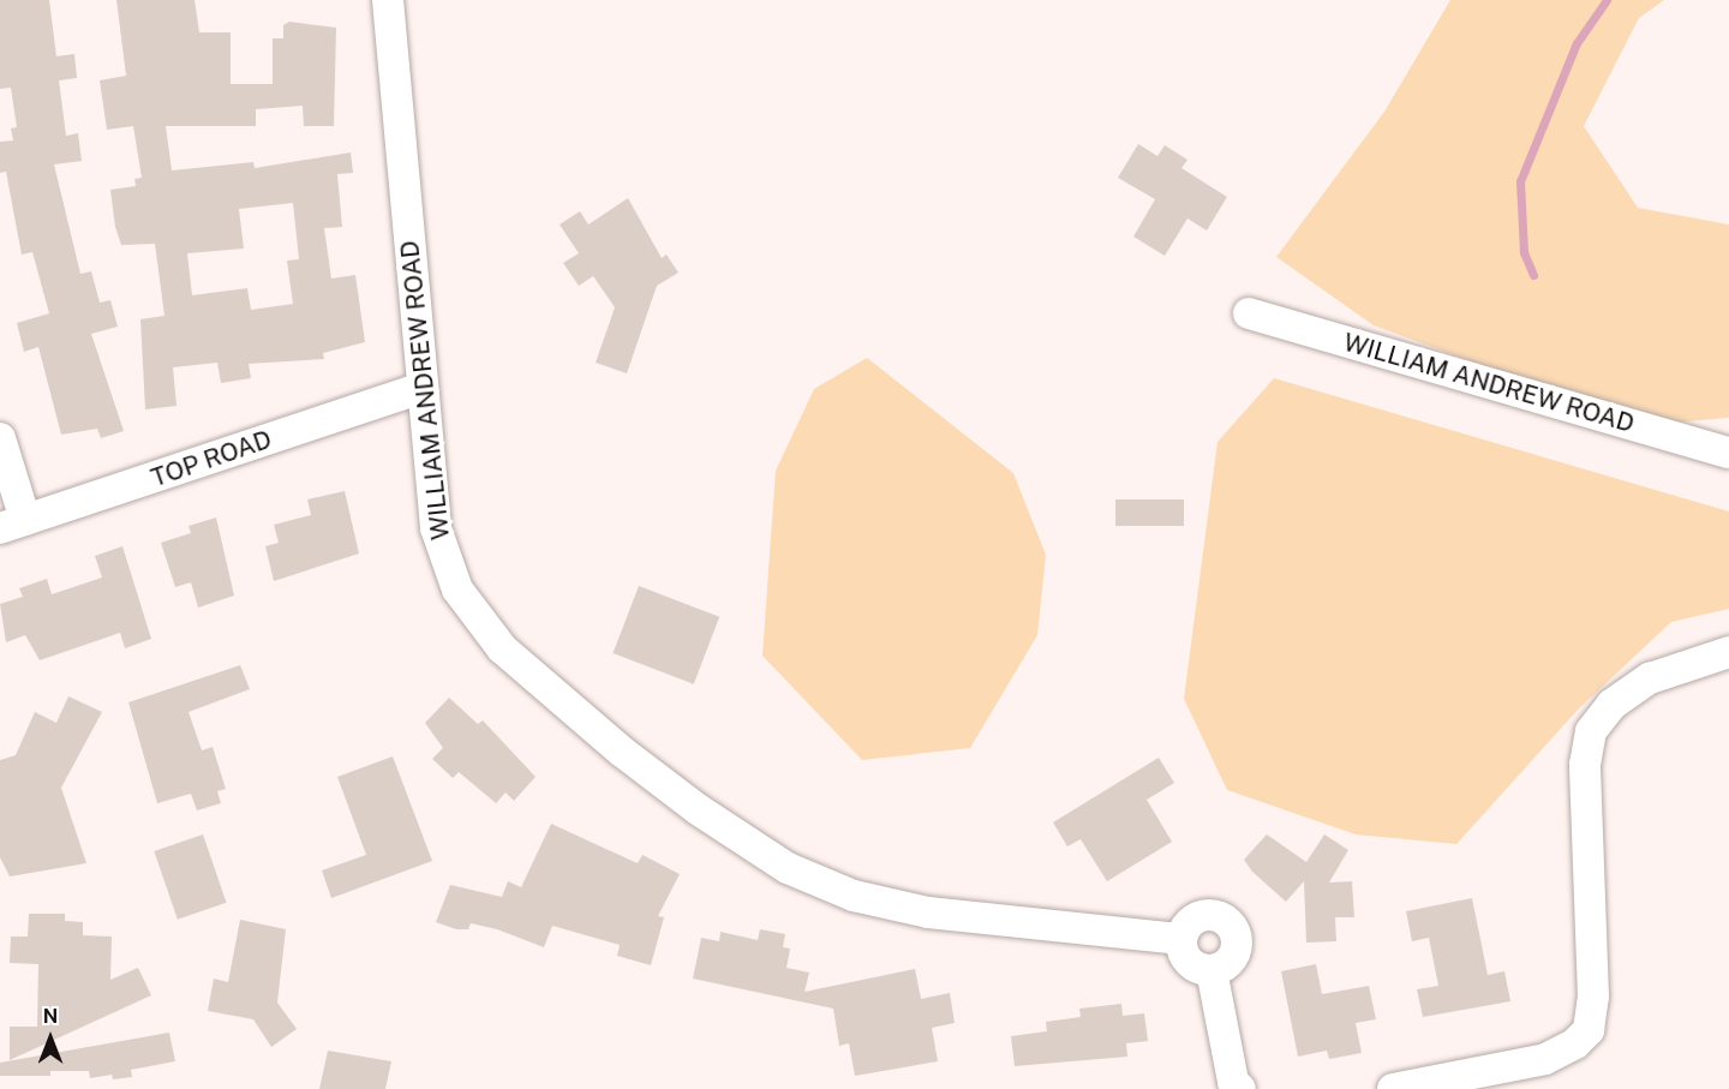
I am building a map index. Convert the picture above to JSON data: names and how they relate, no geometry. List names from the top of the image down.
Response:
{
  "streets": {
    "street": ["WILLIAM ANDREW ROAD", "TOP ROAD"]
  },
  "crossings": [
    ["WILLIAM ANDREW ROAD", "TOP ROAD"]
  ],
  "north": "top"
}
